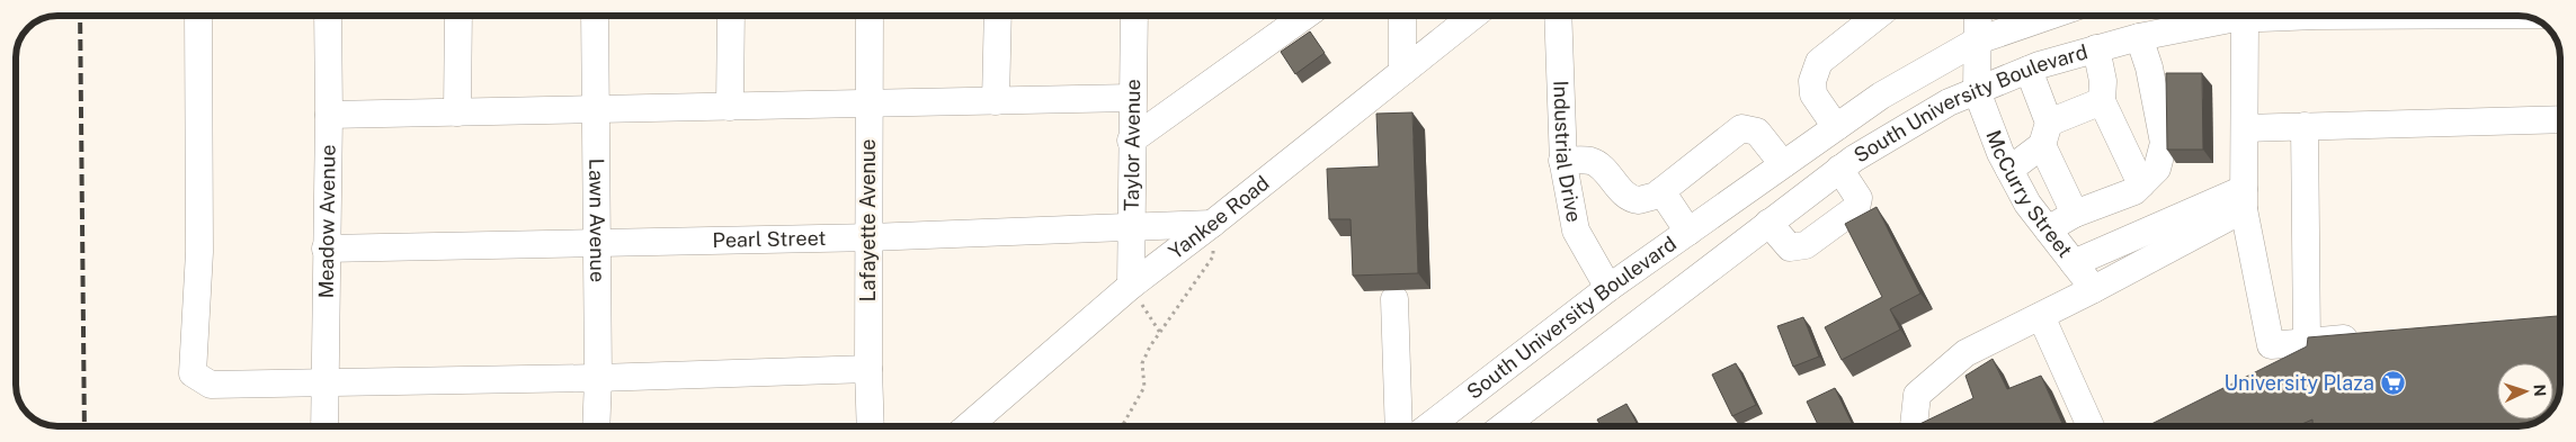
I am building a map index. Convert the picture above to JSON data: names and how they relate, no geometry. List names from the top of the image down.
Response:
{
  "streets": {
    "street": [
      "South University Boulevard",
      "Taylor Avenue",
      "Industrial Drive",
      "McCurry Street",
      "Yankee Road",
      "Meadow Avenue",
      "Lawn Avenue",
      "Lafayette Avenue",
      "Pearl Street"
    ]
  },
  "crossings": [
    ["South University Boulevard", "Industrial Drive"],
    ["South University Boulevard", "McCurry Street"],
    ["Taylor Avenue", "Yankee Road"],
    ["Taylor Avenue", "Pearl Street"],
    ["Yankee Road", "Pearl Street"],
    ["Meadow Avenue", "Pearl Street"],
    ["Lawn Avenue", "Pearl Street"],
    ["Lafayette Avenue", "Pearl Street"]
  ],
  "places": {
    "supermarket": ["University Plaza"]
  },
  "north": "right"
}
